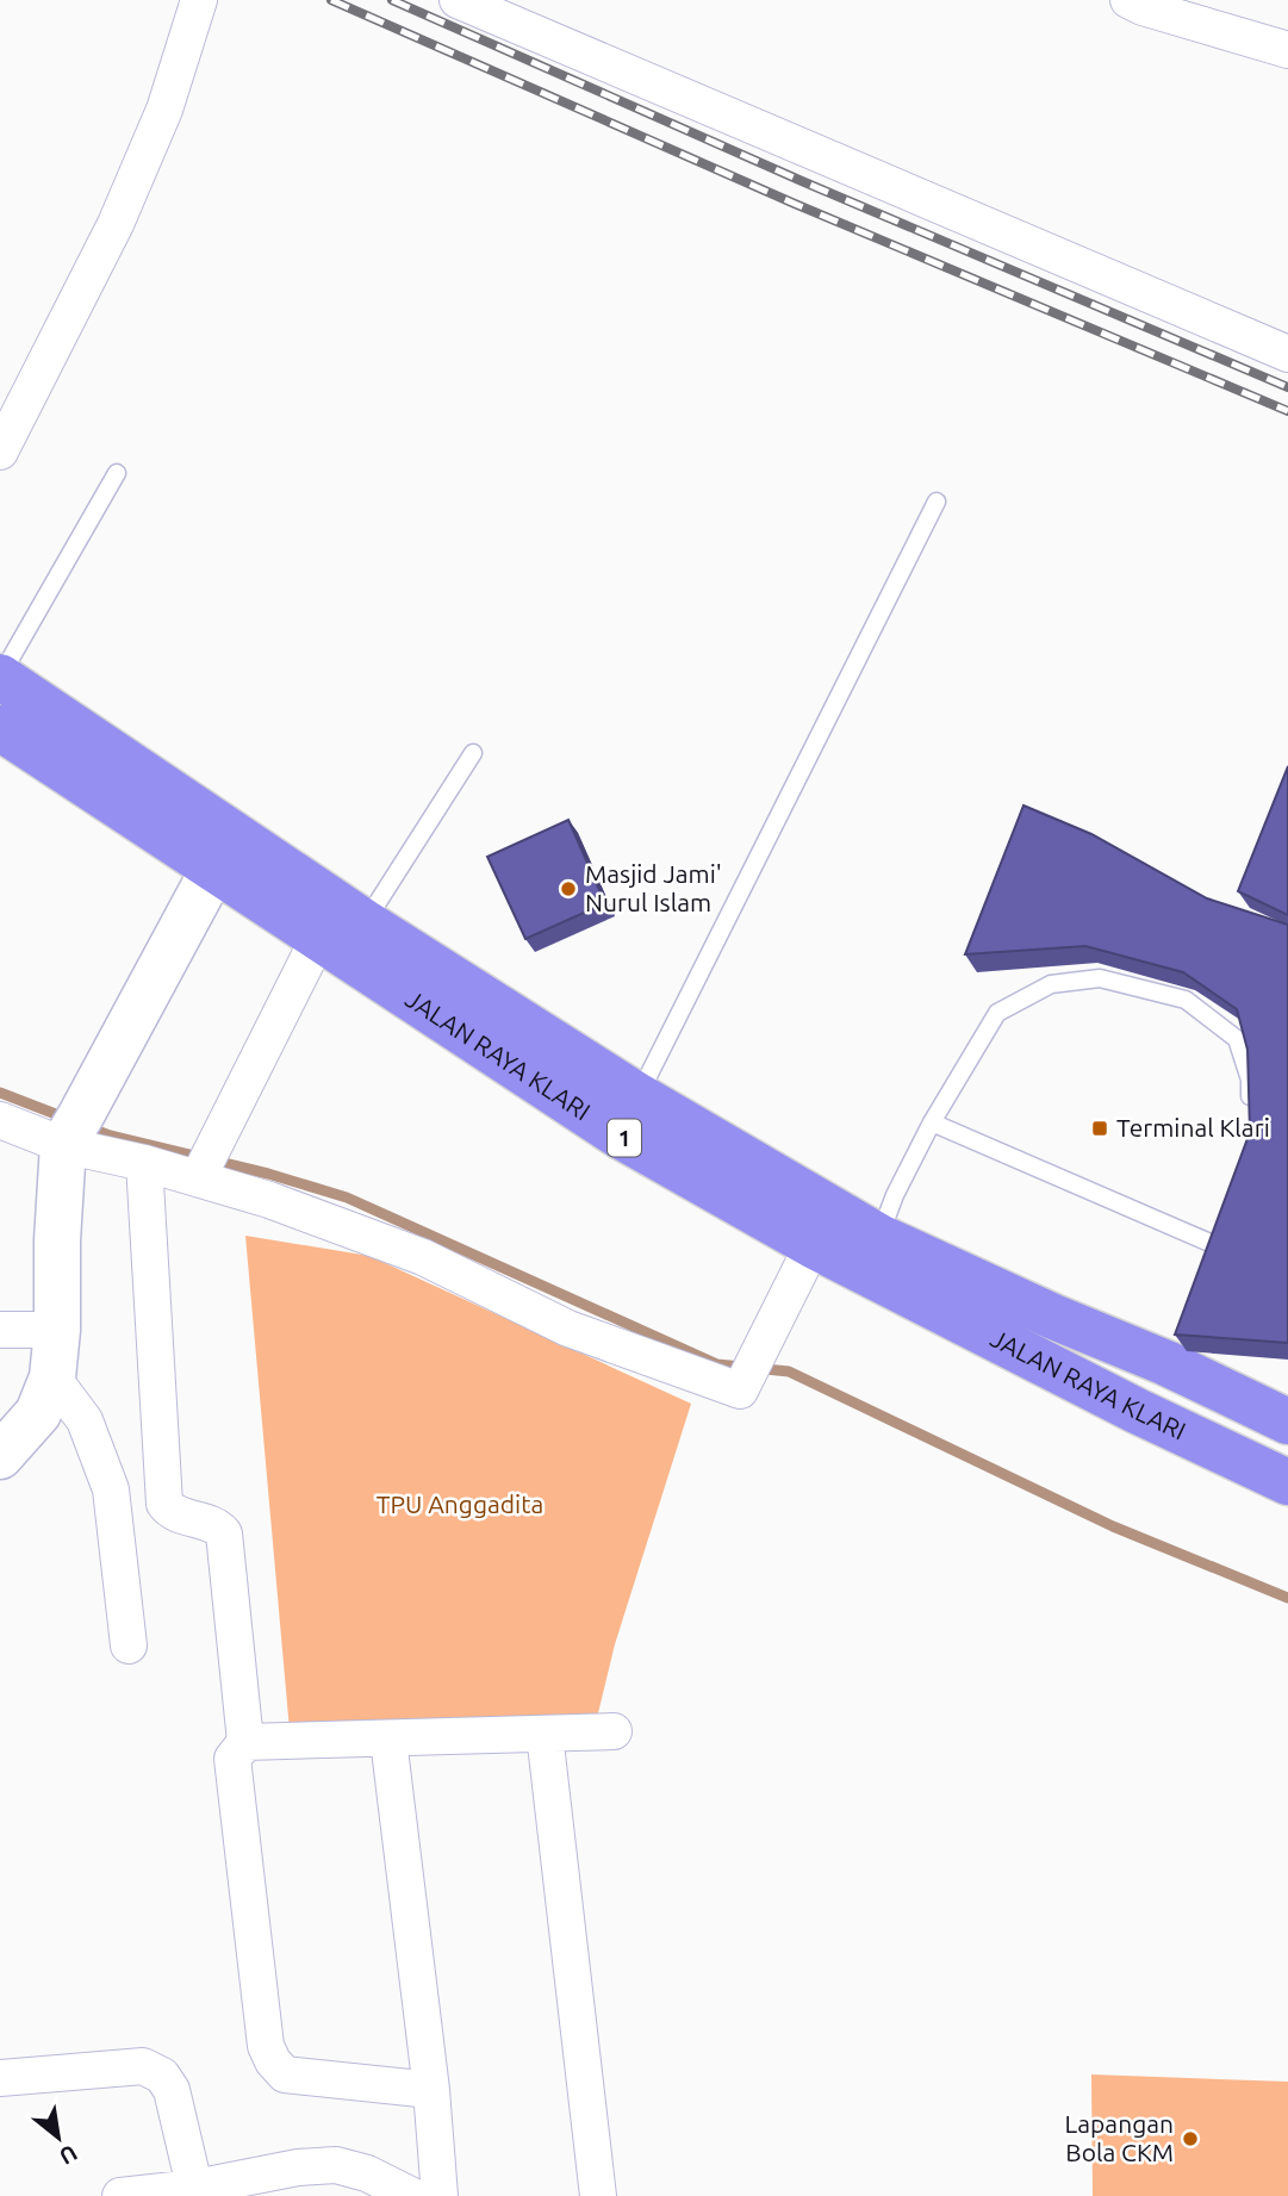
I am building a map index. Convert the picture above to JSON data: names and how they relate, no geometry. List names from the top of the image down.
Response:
{
  "streets": {
    "highway": ["JALAN RAYA KLARI", "1"]
  },
  "parks": ["TPU Anggadita"],
  "places": {
    "other": ["Masjid Jami' Nurul Islam", "Lapangan Bola CKM"],
    "transit": ["Terminal Klari"]
  },
  "north": "bottom right"
}
